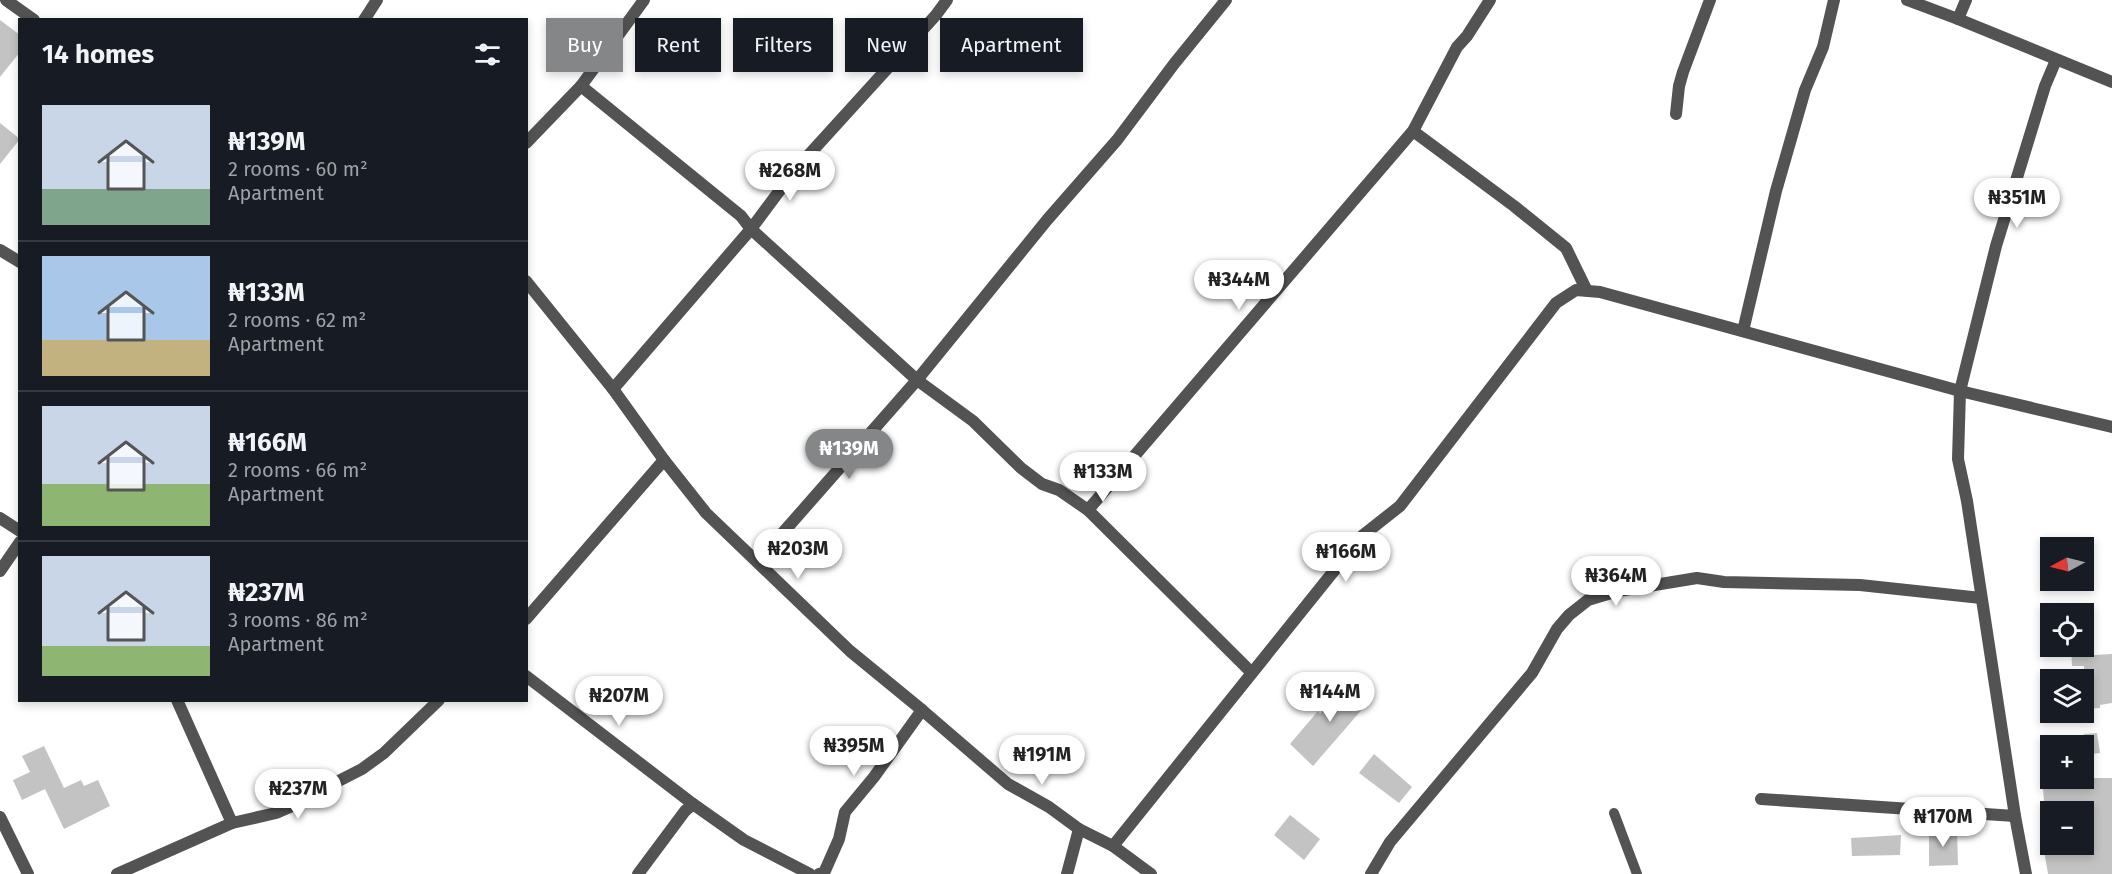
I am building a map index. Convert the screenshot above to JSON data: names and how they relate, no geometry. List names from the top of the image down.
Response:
{
  "north": "left",
  "page": {
    "chip": [
      "Buy",
      "Rent",
      "Filters",
      "New",
      "Apartment"
    ],
    "heading": "14 homes",
    "list": [
      {
        "name": "₦139M",
        "note": "2 rooms · 60 m² · Apartment"
      },
      {
        "name": "₦133M",
        "note": "2 rooms · 62 m² · Apartment"
      },
      {
        "name": "₦166M",
        "note": "2 rooms · 66 m² · Apartment"
      },
      {
        "name": "₦237M",
        "note": "3 rooms · 86 m² · Apartment"
      }
    ],
    "price": [
      "₦268M",
      "₦351M",
      "₦344M",
      "₦139M",
      "₦133M",
      "₦203M",
      "₦166M",
      "₦364M",
      "₦144M",
      "₦207M",
      "₦395M",
      "₦191M",
      "₦237M",
      "₦170M"
    ],
    "map_buttons": ["+", "−"]
  }
}
